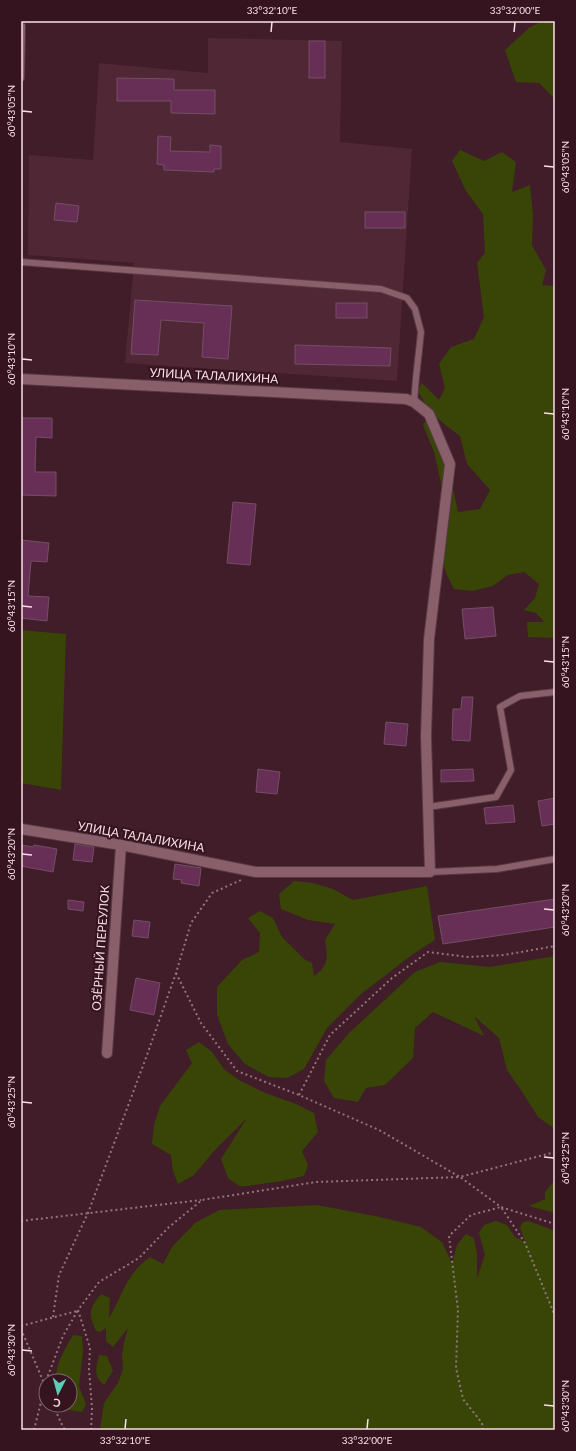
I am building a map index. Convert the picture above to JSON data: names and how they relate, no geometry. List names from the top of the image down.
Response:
{
  "streets": {
    "street": ["УЛИЦА ТАЛАЛИХИНА", "ОЗЁРНЫЙ ПЕРЕУЛОК"]
  },
  "crossings": [
    ["УЛИЦА ТАЛАЛИХИНА", "ОЗЁРНЫЙ ПЕРЕУЛОК"]
  ],
  "north": "bottom",
  "coordinates": [
    "33°32'10\"E",
    "33°32'00\"E",
    "60°43'05\"N",
    "60°43'10\"N",
    "60°43'15\"N",
    "60°43'20\"N",
    "60°43'25\"N",
    "60°43'30\"N"
  ]
}
